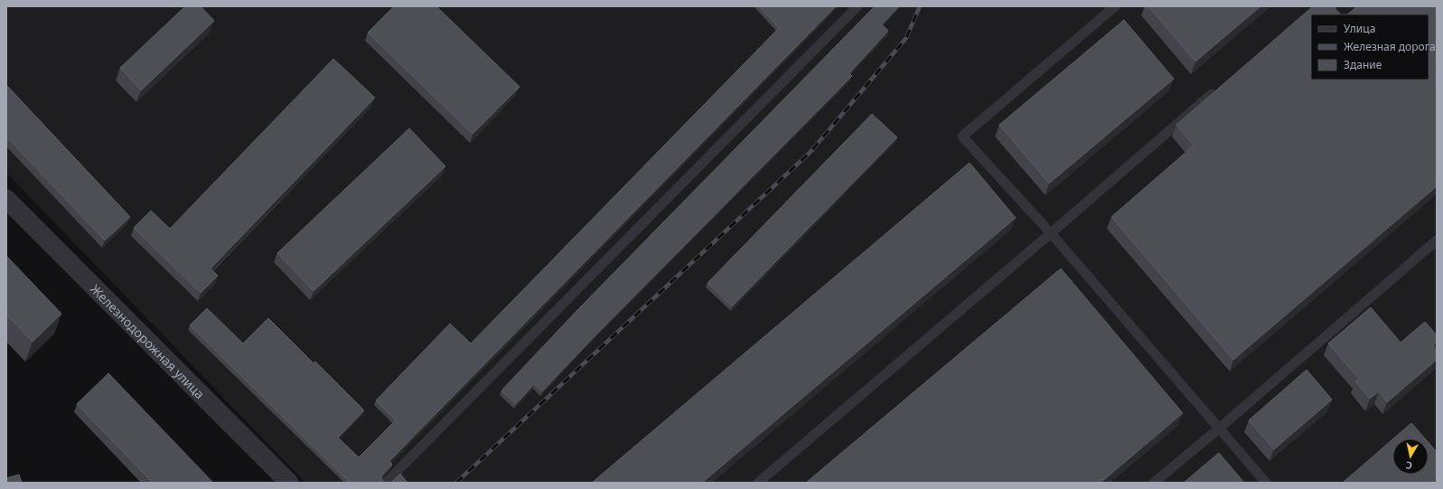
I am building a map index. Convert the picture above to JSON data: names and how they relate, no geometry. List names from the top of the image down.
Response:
{
  "streets": {
    "street": ["Железнодорожная улица"]
  },
  "legend": ["Улица", "Железная дорога", "Здание"],
  "north": "bottom"
}
